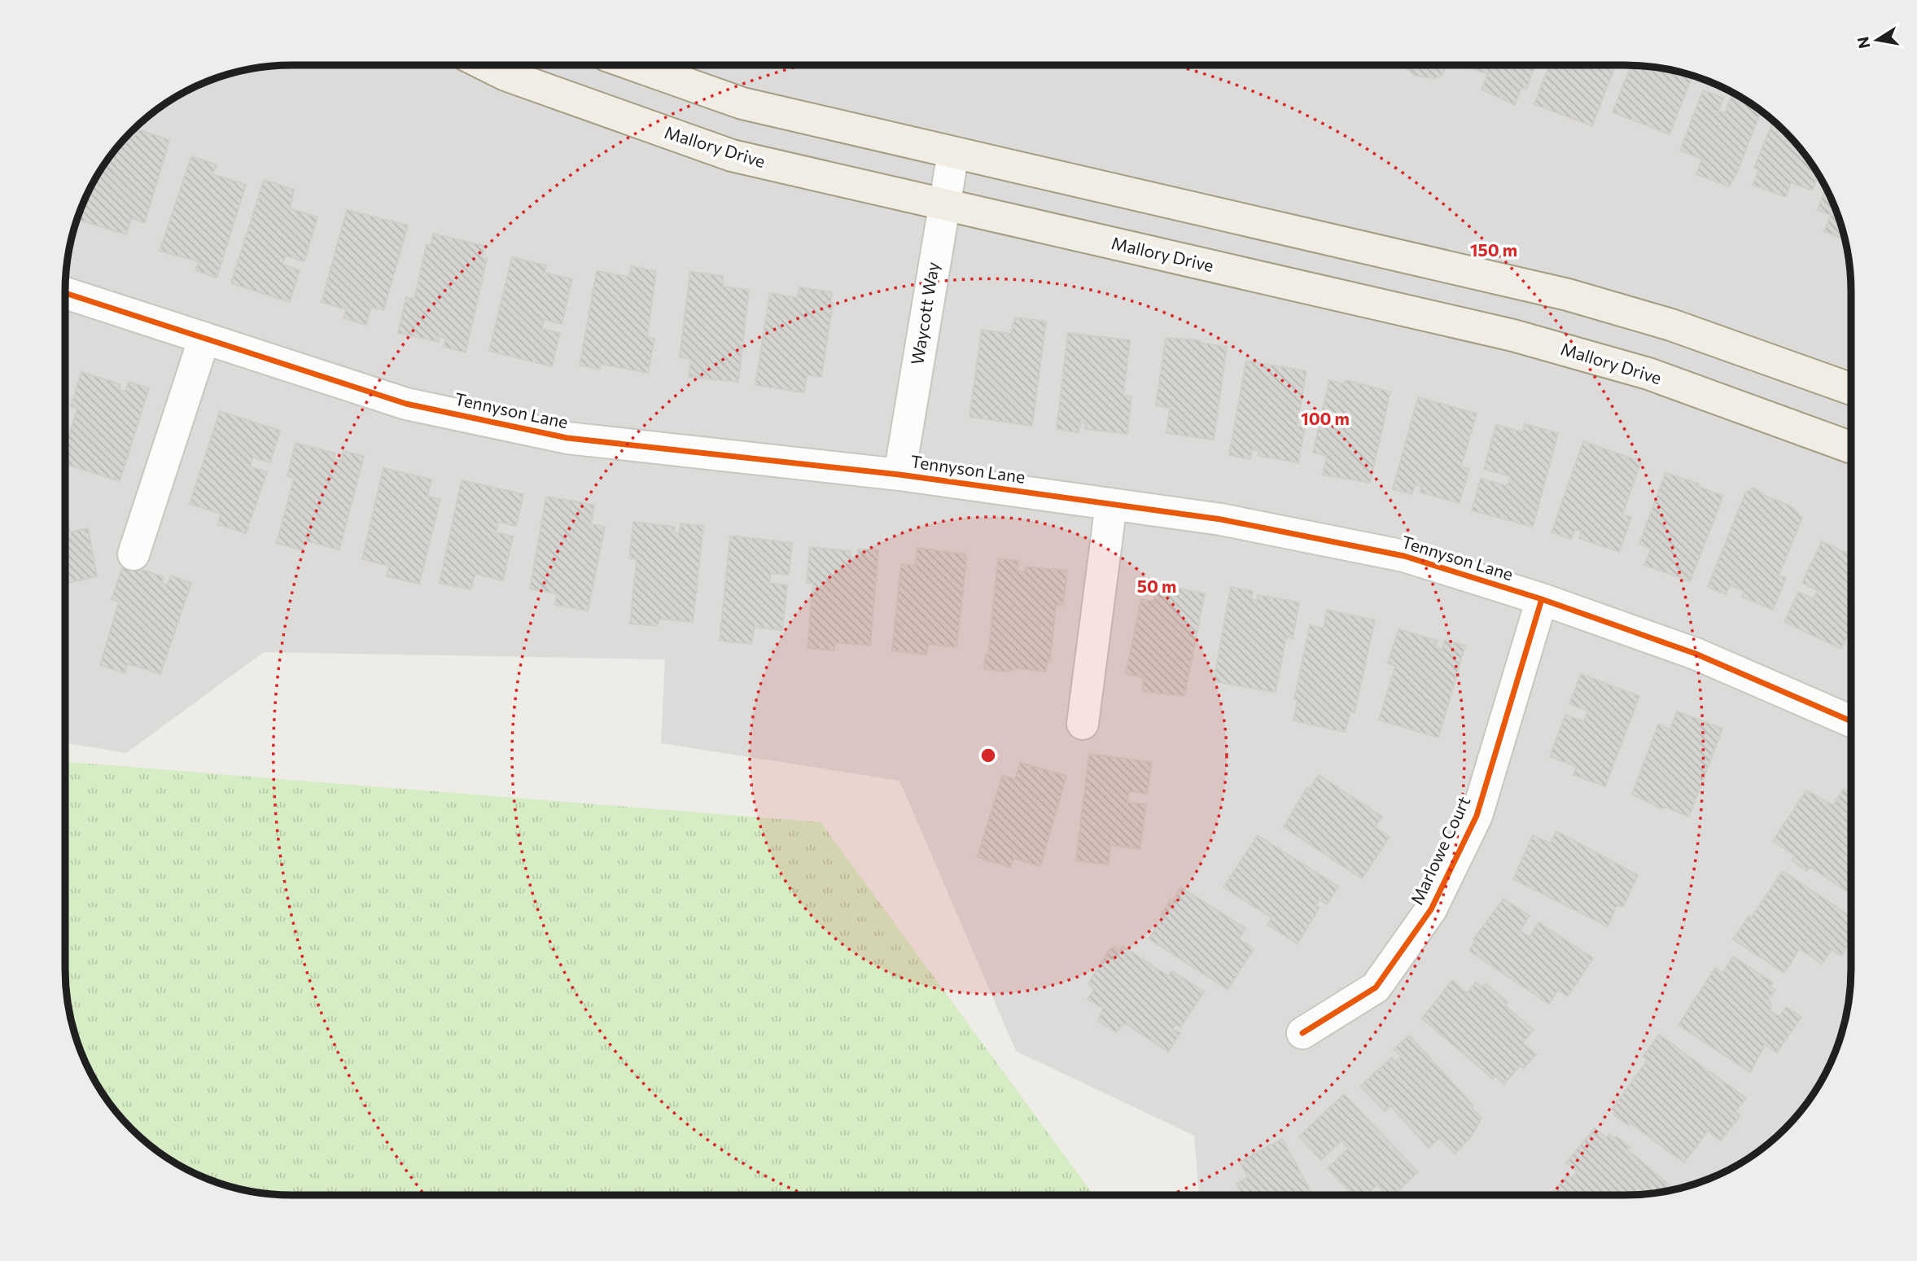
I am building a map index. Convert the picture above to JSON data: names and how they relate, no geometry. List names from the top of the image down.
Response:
{
  "streets": {
    "main road": ["Mallory Drive"],
    "street": ["Waycott Way", "Tennyson Lane", "Marlowe Court"]
  },
  "crossings": [
    ["Mallory Drive", "Waycott Way"],
    ["Waycott Way", "Tennyson Lane"],
    ["Tennyson Lane", "Marlowe Court"]
  ],
  "north": "left",
  "rings": ["150 m", "100 m", "50 m"]
}
